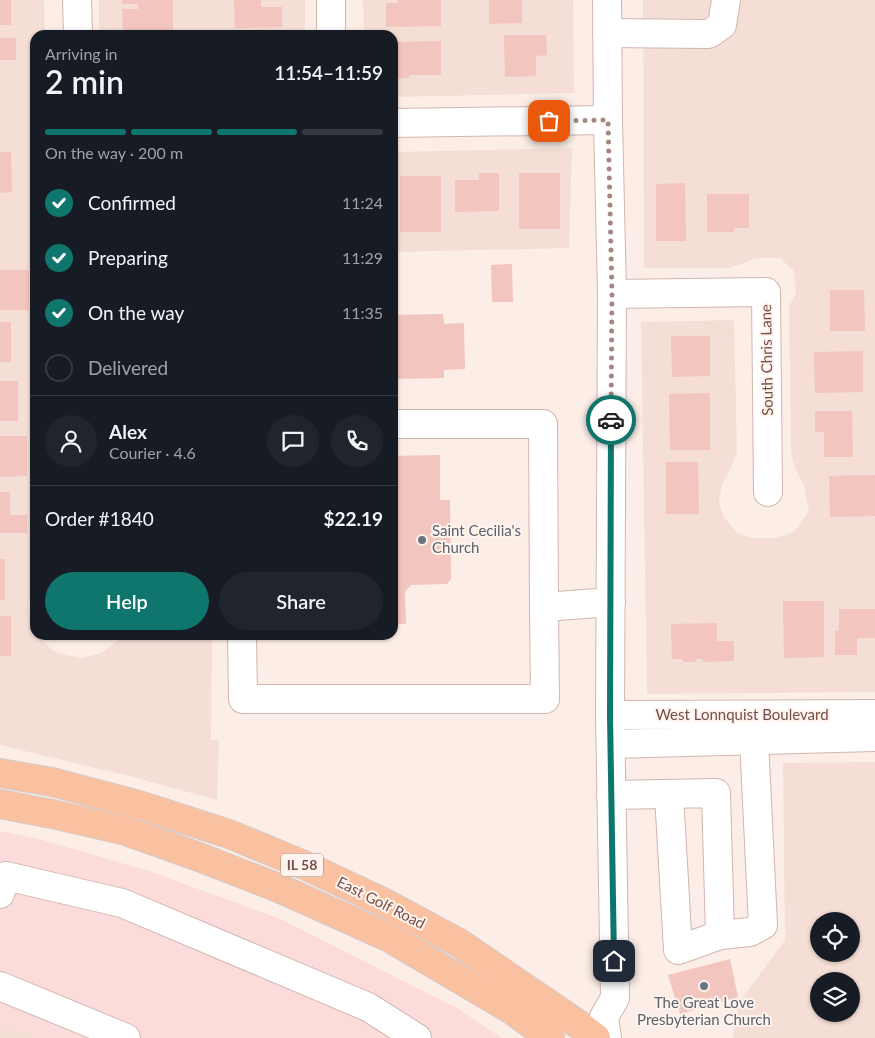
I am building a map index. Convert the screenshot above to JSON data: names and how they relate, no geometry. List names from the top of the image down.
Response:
{
  "streets": {
    "main road": ["IL 58", "East Golf Road"],
    "street": ["South Chris Lane", "West Lonnquist Boulevard"]
  },
  "places": ["Saint Cecilia's Church", "The Great Love Presbyterian Church"],
  "page": {
    "heading": ["2 min", "Arriving in", "11:54–11:59"],
    "panel": [
      "Alex",
      "Courier · 4.6",
      "Order #1840",
      "$22.19"
    ],
    "bar": "On the way · 200 m",
    "list": [
      ["Confirmed", "11:24"],
      ["Preparing", "11:29"],
      ["On the way", "11:35"],
      "Delivered"
    ],
    "buttons": ["Help", "Share"]
  }
}
